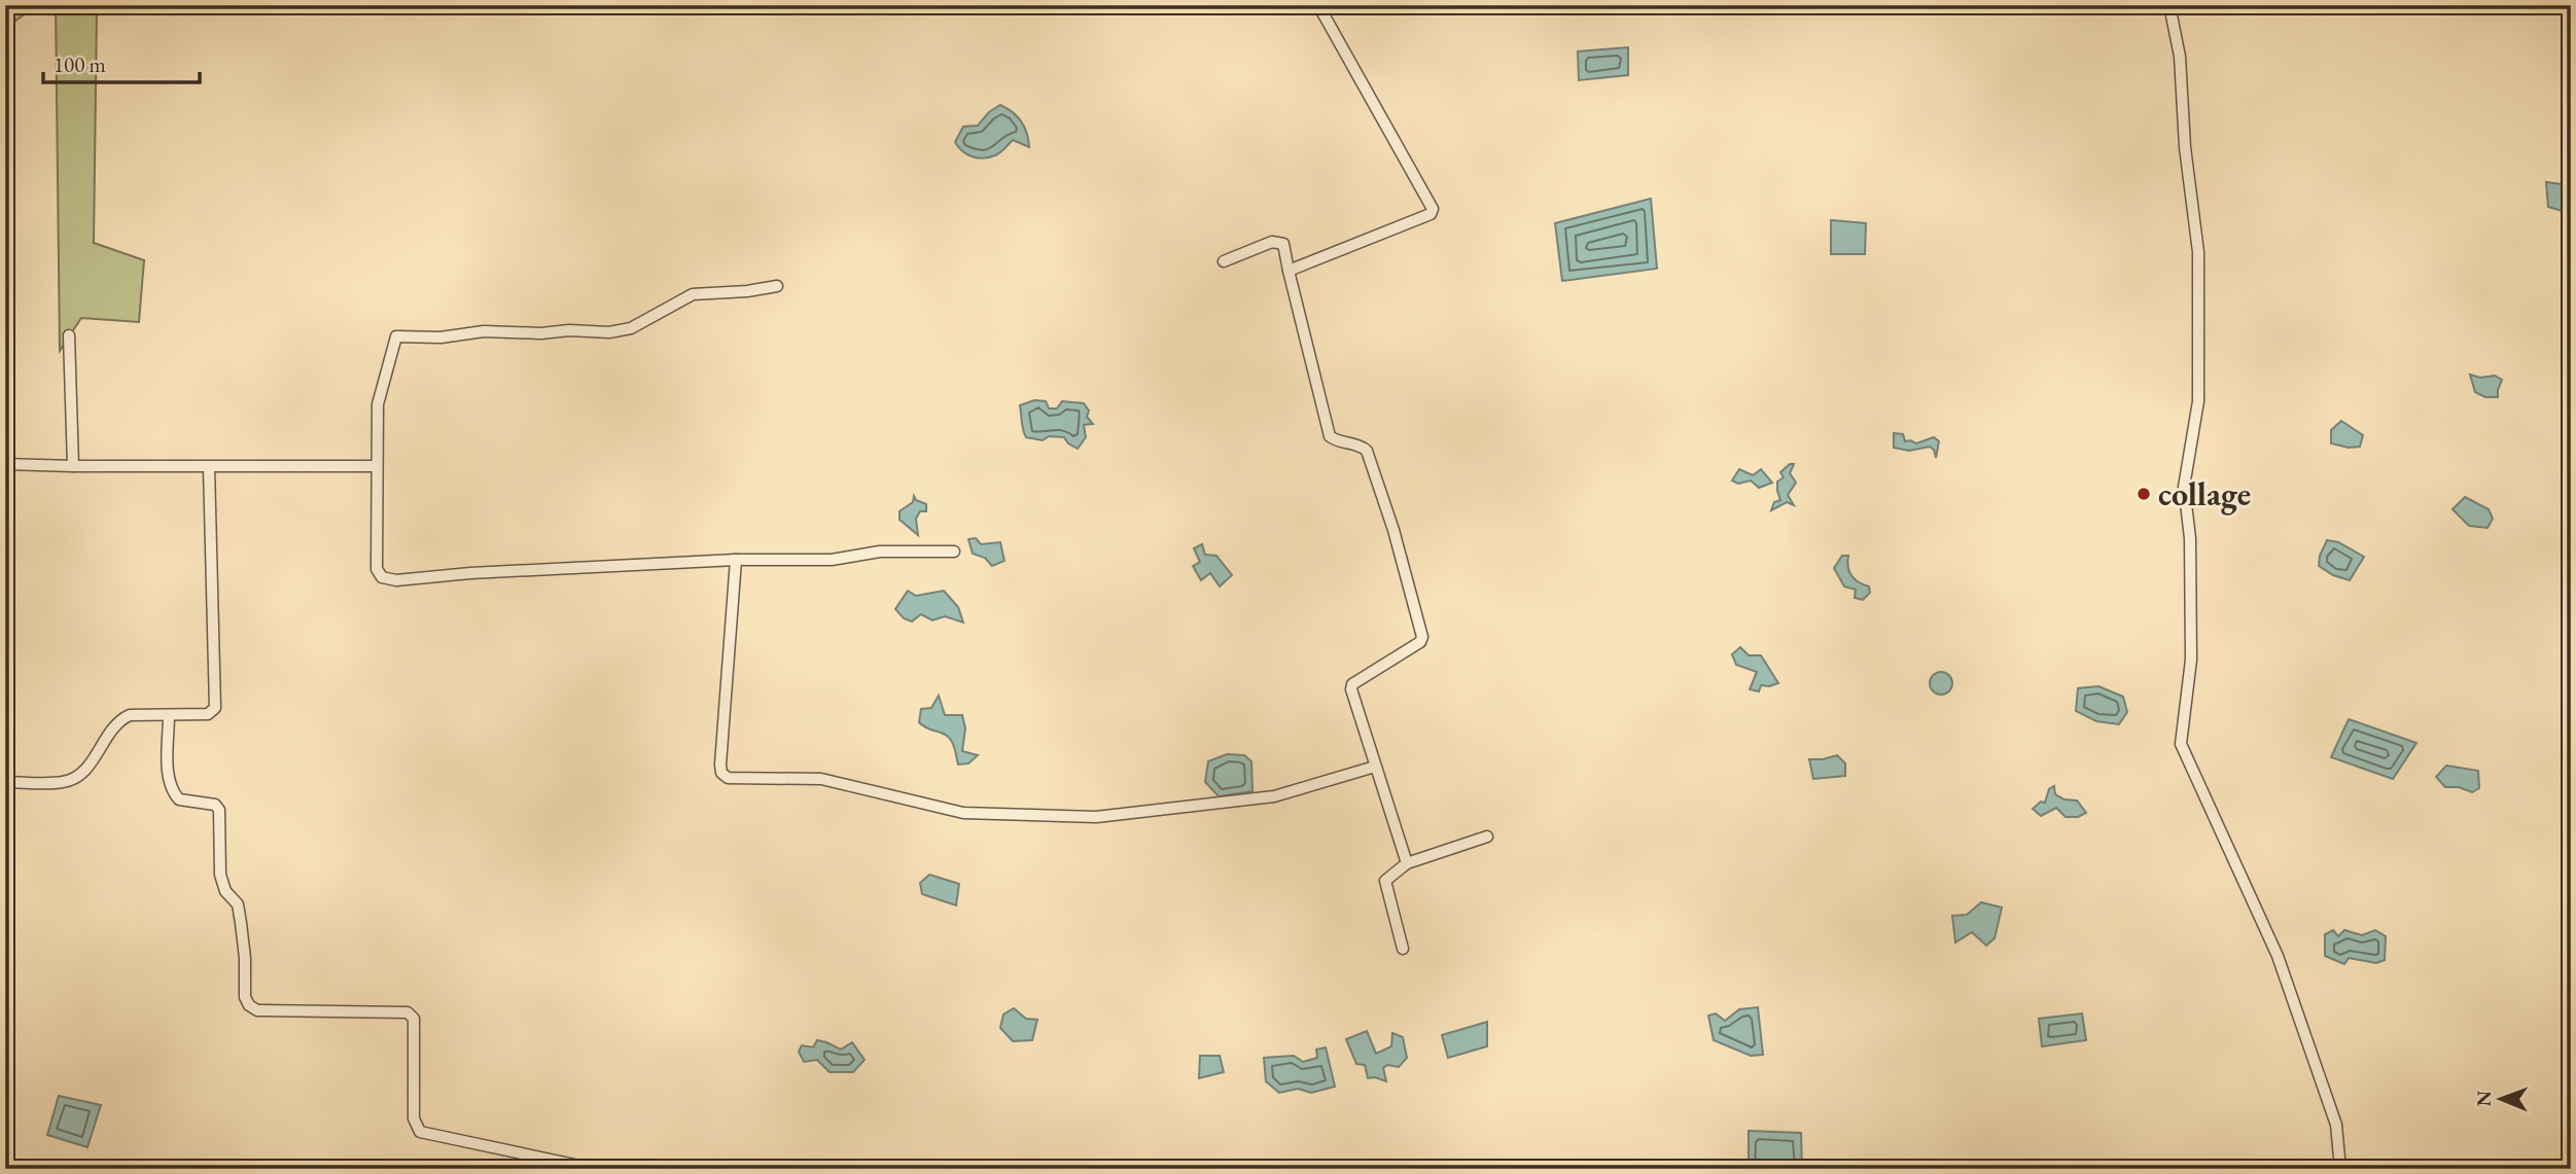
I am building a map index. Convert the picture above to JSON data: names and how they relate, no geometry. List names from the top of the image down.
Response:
{
  "places": ["collage"],
  "scale_bar": "100 m",
  "north": "left"
}
